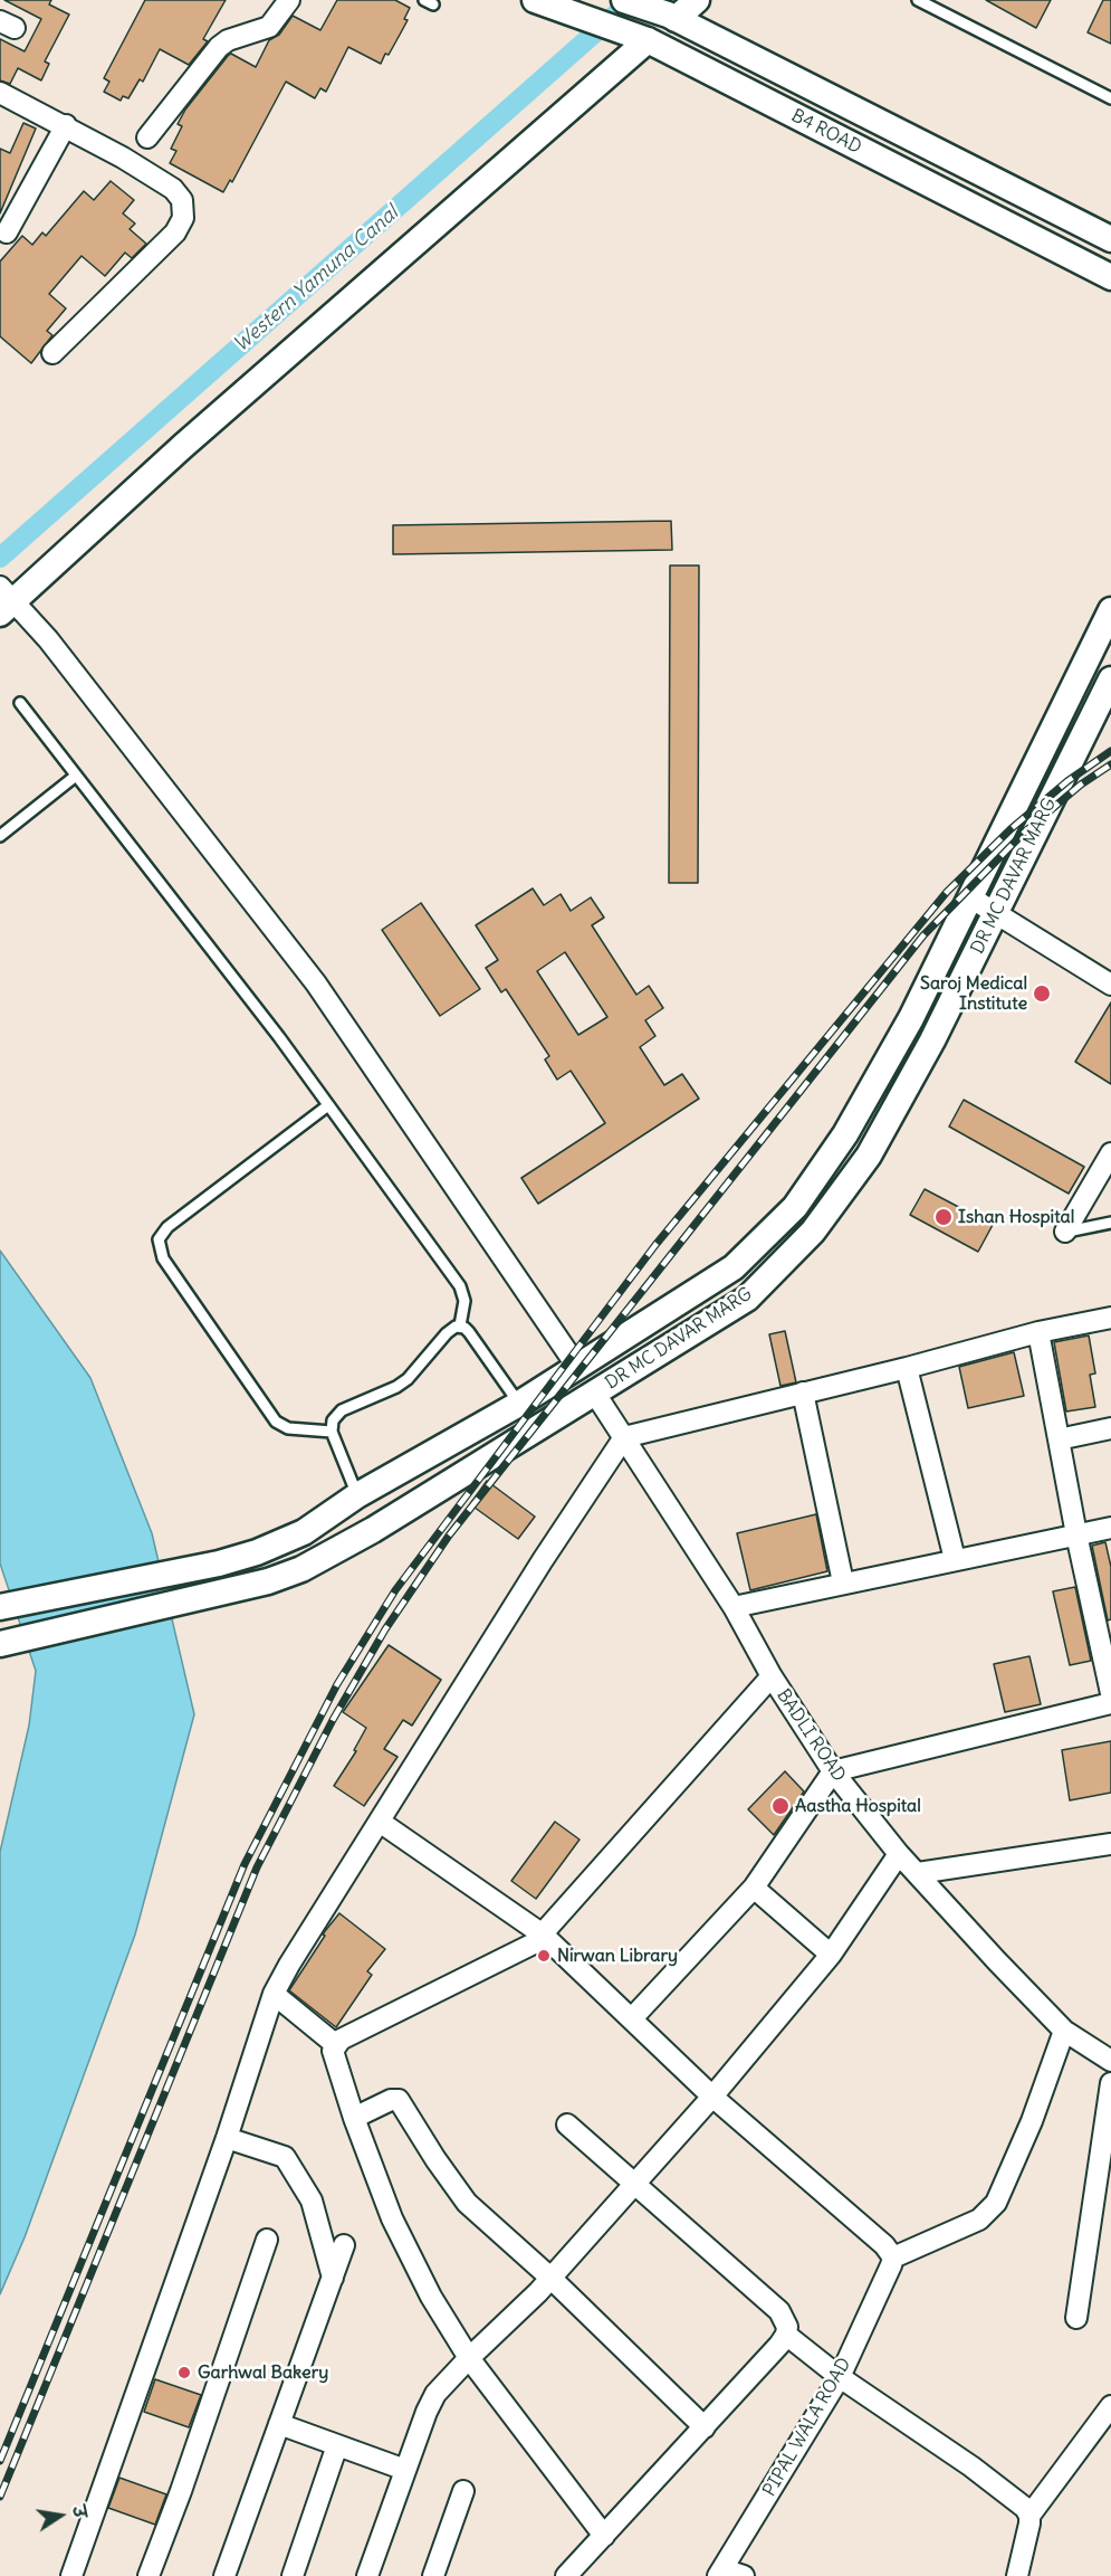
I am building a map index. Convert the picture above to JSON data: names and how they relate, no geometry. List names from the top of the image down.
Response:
{
  "streets": {
    "street": [
      "B4 ROAD",
      "DR MC DAVAR MARG",
      "BADLI ROAD",
      "PIPAL WALA ROAD"
    ]
  },
  "crossings": [
    ["DR MC DAVAR MARG", "BADLI ROAD"]
  ],
  "water": ["Western Yamuna Canal"],
  "places": [
    "Saroj Medical Institute",
    "Ishan Hospital",
    "Aastha Hospital",
    "Nirwan Library",
    "Garhwal Bakery"
  ],
  "north": "right"
}
